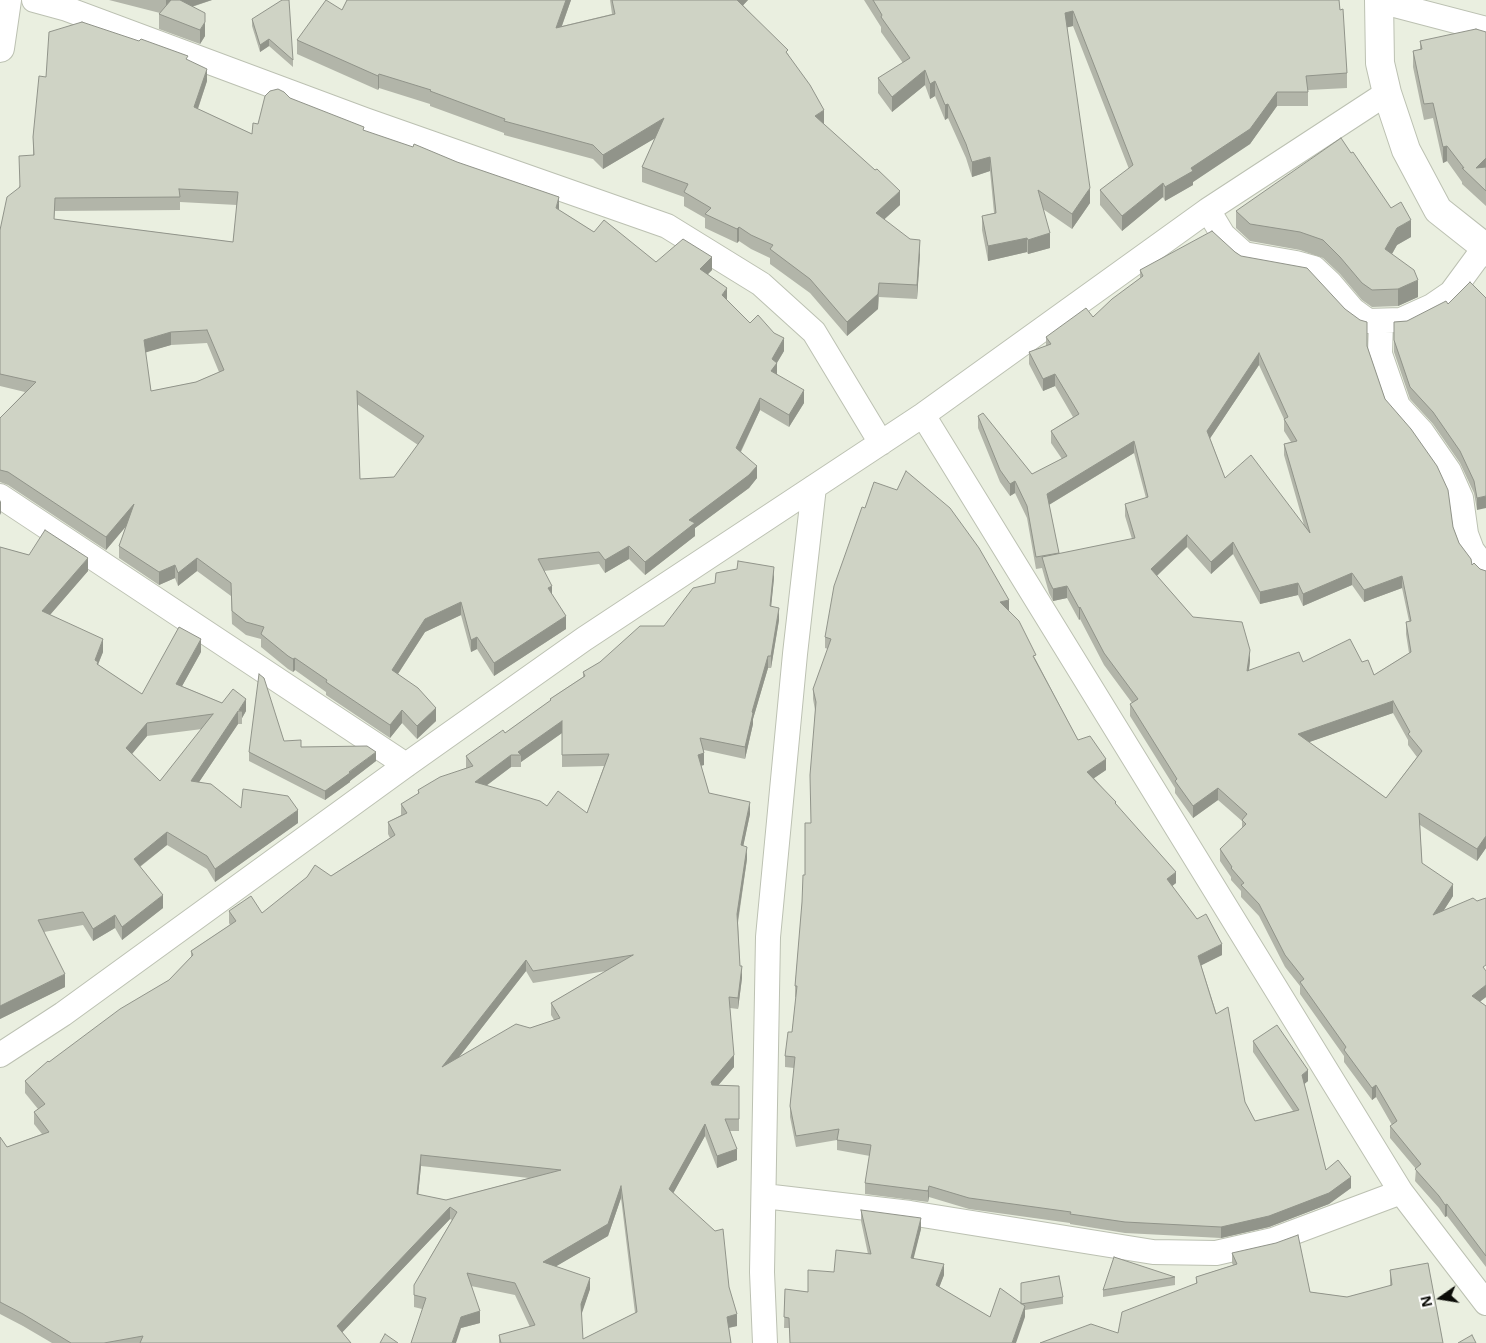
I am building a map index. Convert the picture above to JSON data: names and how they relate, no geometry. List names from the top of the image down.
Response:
{
  "north": "left"
}
